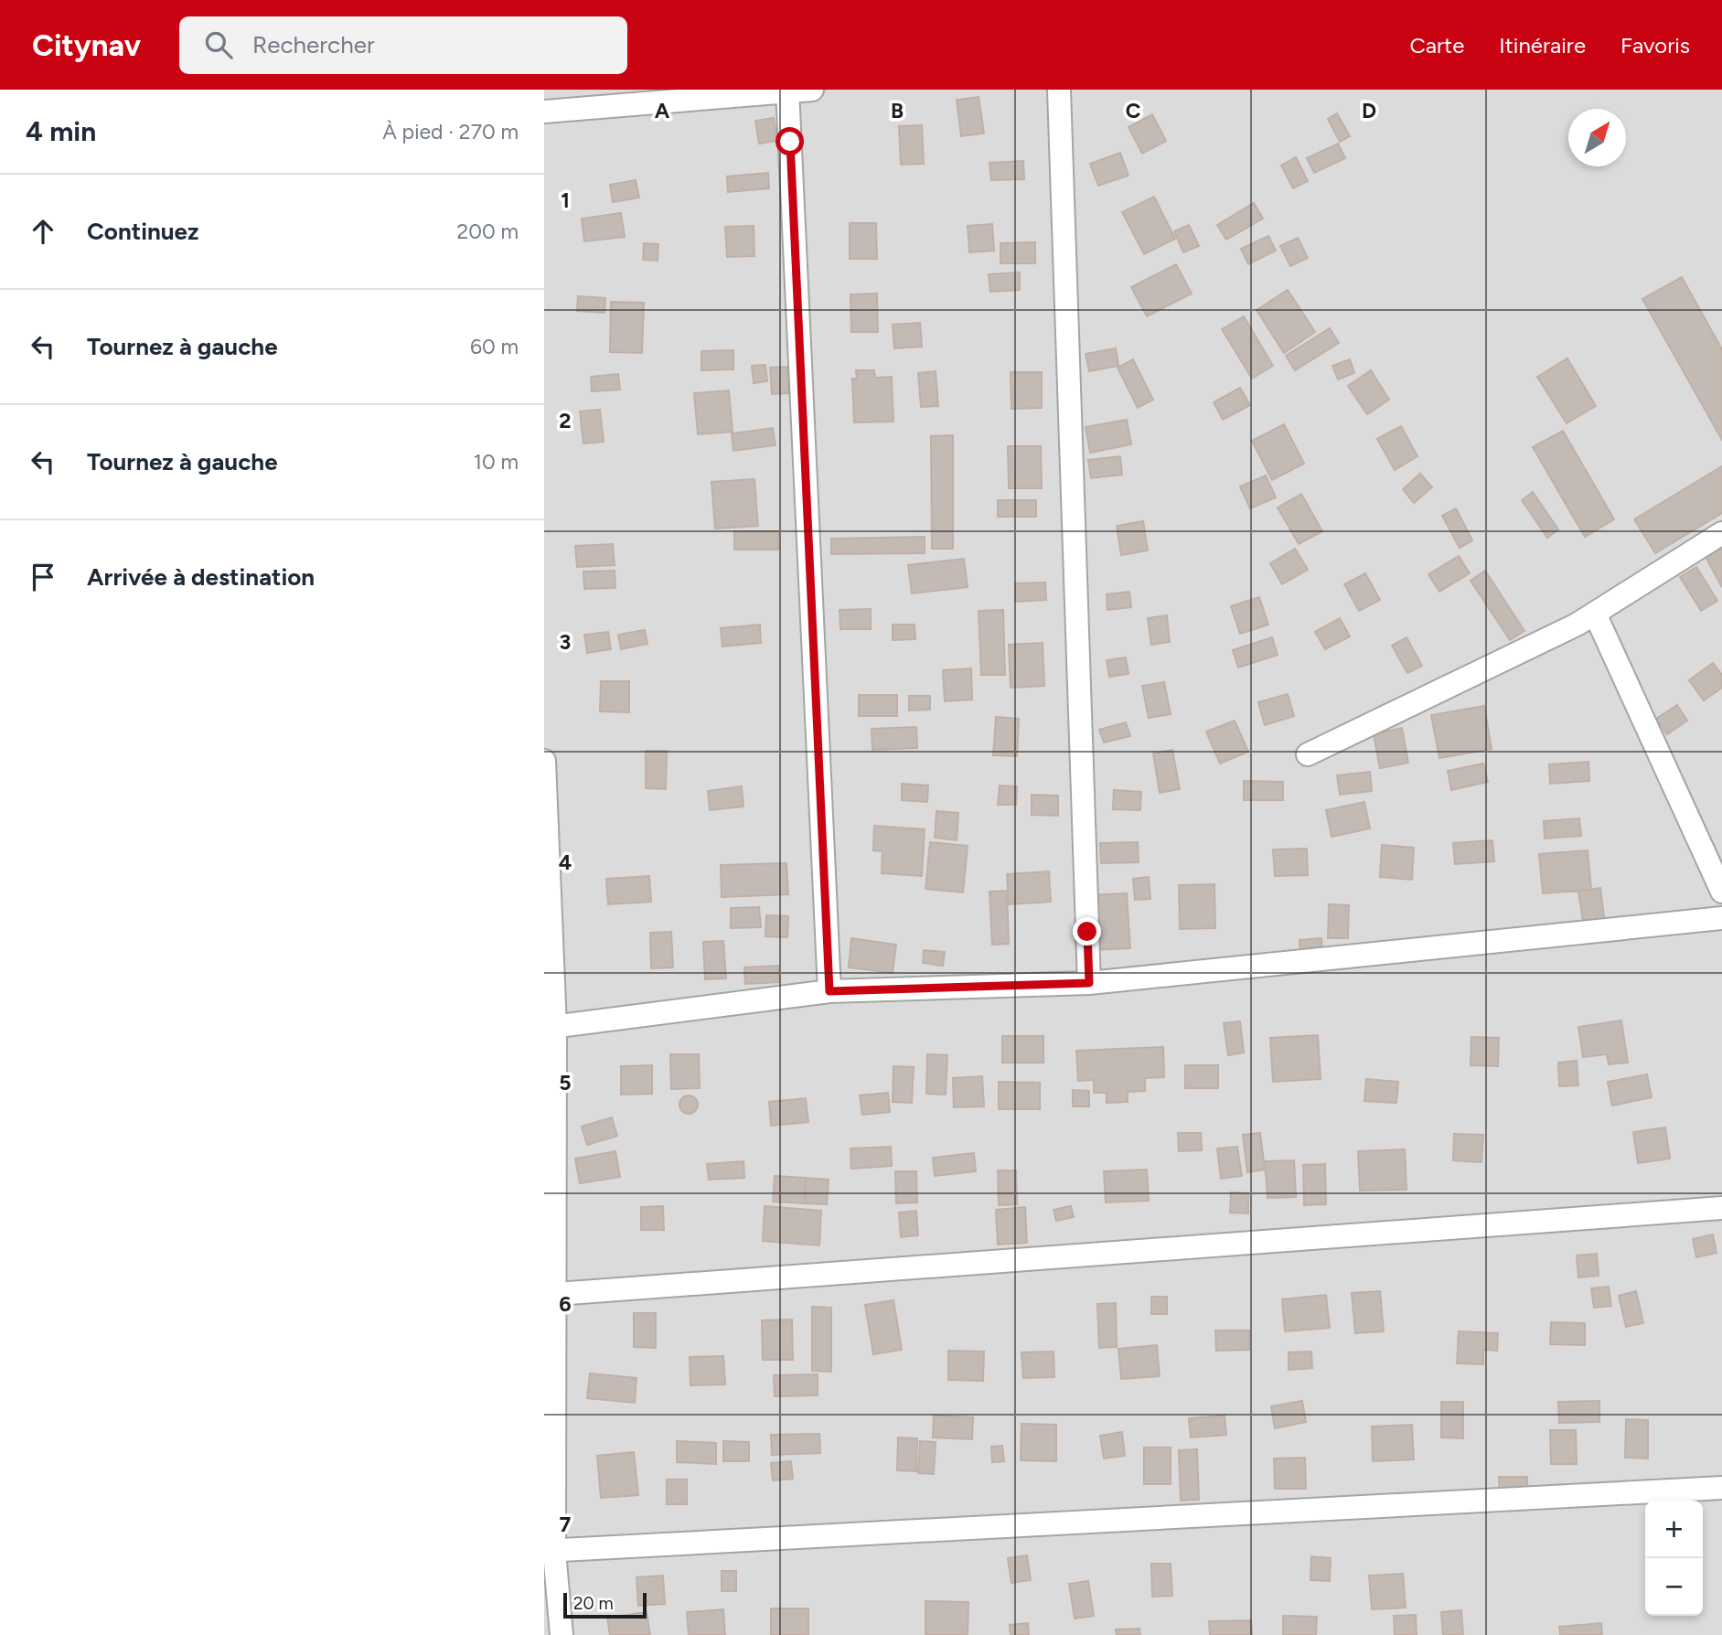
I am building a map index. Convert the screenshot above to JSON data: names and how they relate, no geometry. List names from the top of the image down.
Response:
{
  "scale_bar": "20 m",
  "north": "top right",
  "page": {
    "header": "Citynav",
    "search": "Rechercher",
    "nav": ["Carte", "Itinéraire", "Favoris"],
    "heading": ["4 min", "À pied · 270 m"],
    "list": [
      ["Continuez", "200 m"],
      ["Tournez à gauche", "60 m"],
      ["Tournez à gauche", "10 m"],
      "Arrivée à destination"
    ],
    "map_buttons": ["+", "−"],
    "scale": "20 m"
  },
  "grid": {
    "columns": [
      "A",
      "B",
      "C",
      "D"
    ],
    "rows": [
      "1",
      "2",
      "3",
      "4",
      "5",
      "6",
      "7"
    ]
  }
}
